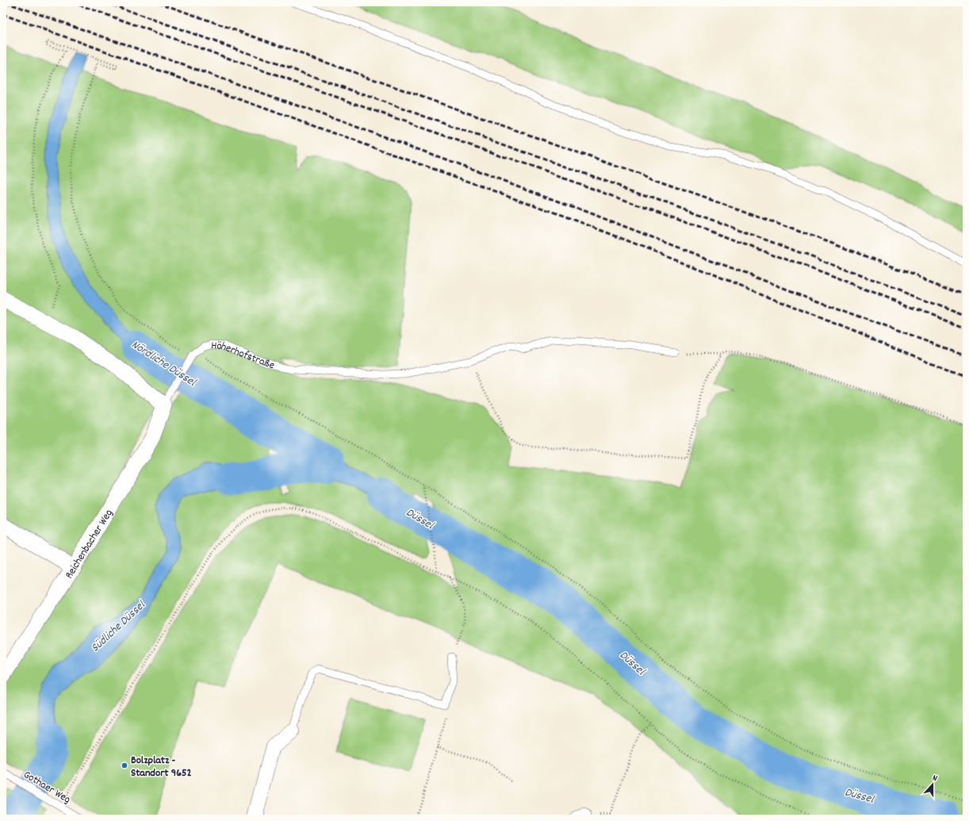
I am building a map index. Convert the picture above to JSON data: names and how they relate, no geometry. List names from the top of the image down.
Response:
{
  "streets": {
    "street": ["Reichenbacher Weg"],
    "lane": ["Höherhofstraße", "Gothaer Weg"]
  },
  "water": ["Nördliche Düssel", "Düssel", "Südliche Düssel"],
  "places": ["Bolzplatz - Standort 9652"],
  "north": "top"
}
